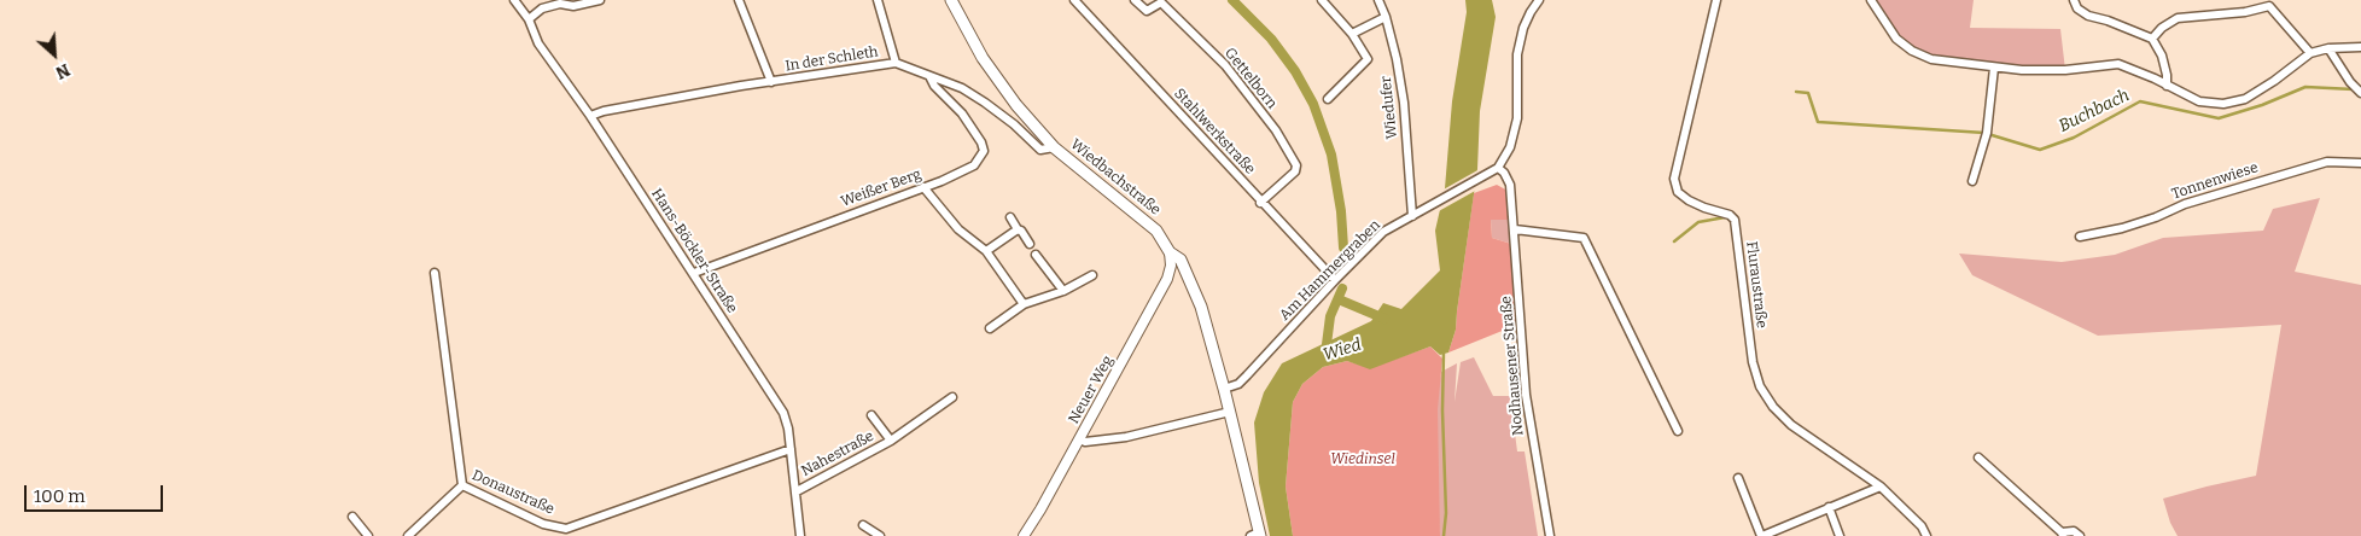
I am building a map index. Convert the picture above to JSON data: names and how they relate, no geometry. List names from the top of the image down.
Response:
{
  "streets": {
    "main road": ["Wiedbachstraße"],
    "street": [
      "In der Schleth",
      "Gettelborn",
      "Wiedufer",
      "Stahlwerkstraße",
      "Tonnenwiese",
      "Weißer Berg",
      "Hans-Böckler-Straße",
      "Am Hammergraben",
      "Fluraustraße",
      "Nodhausener Straße",
      "Neuer Weg",
      "Nahestraße",
      "Donaustraße"
    ]
  },
  "crossings": [
    ["In der Schleth", "Wiedbachstraße"],
    ["In der Schleth", "Weißer Berg"],
    ["In der Schleth", "Hans-Böckler-Straße"],
    ["Gettelborn", "Stahlwerkstraße"],
    ["Wiedufer", "Am Hammergraben"],
    ["Stahlwerkstraße", "Am Hammergraben"],
    ["Wiedbachstraße", "Am Hammergraben"],
    ["Wiedbachstraße", "Neuer Weg"],
    ["Weißer Berg", "Hans-Böckler-Straße"],
    ["Hans-Böckler-Straße", "Nahestraße"],
    ["Hans-Böckler-Straße", "Donaustraße"],
    ["Am Hammergraben", "Nodhausener Straße"]
  ],
  "water": ["Buchbach", "Wied"],
  "parks": ["Wiedinsel"],
  "scale_bar": "100 m",
  "north": "bottom right"
}
